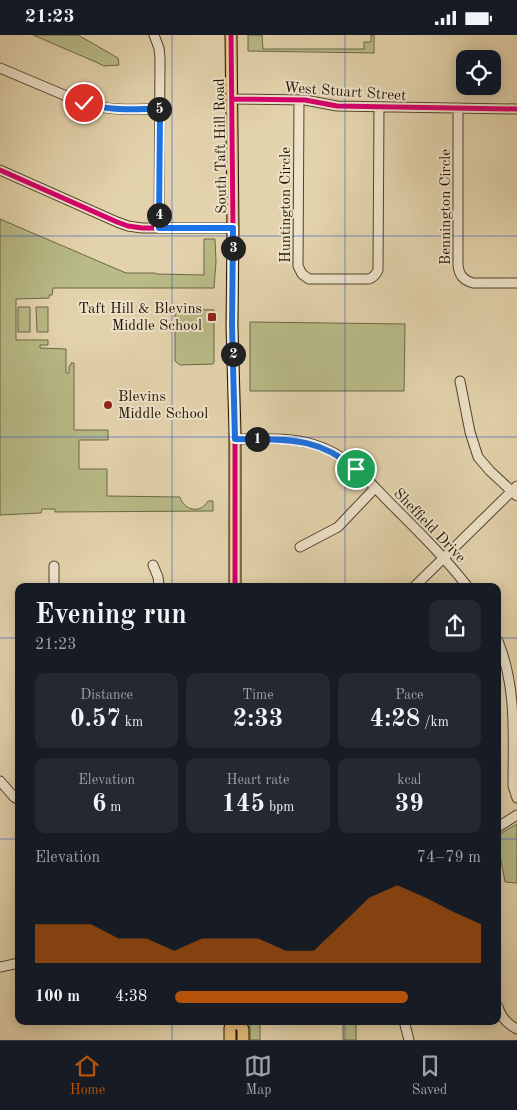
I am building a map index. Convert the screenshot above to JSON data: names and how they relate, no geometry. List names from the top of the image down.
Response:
{
  "streets": {
    "main road": ["South Taft Hill Road"],
    "street": [
      "West Stuart Street",
      "Huntington Circle",
      "Bennington Circle",
      "Sheffield Drive"
    ]
  },
  "crossings": [
    ["West Stuart Street", "South Taft Hill Road"],
    ["West Stuart Street", "Huntington Circle"],
    ["West Stuart Street", "Bennington Circle"],
    ["South Taft Hill Road", "Sheffield Drive"]
  ],
  "places": {
    "transit": ["Taft Hill & Blevins Middle School"],
    "other": ["Blevins Middle School"]
  },
  "page": {
    "status": "21:23",
    "pins": [
      "5",
      "4",
      "3",
      "2",
      "1"
    ],
    "heading": ["Evening run", "21:23"],
    "stats": [
      ["Distance", "0.57 km"],
      ["Time", "2:33"],
      ["Pace", "4:28 /km"],
      ["Elevation", "6 m"],
      ["Heart rate", "145 bpm"],
      ["kcal", "39"]
    ],
    "chart": ["Elevation", "74–79 m"],
    "list": [
      {
        "name": "100 m",
        "note": "4:38"
      }
    ],
    "tabs": ["Home", "Map", "Saved"]
  }
}
